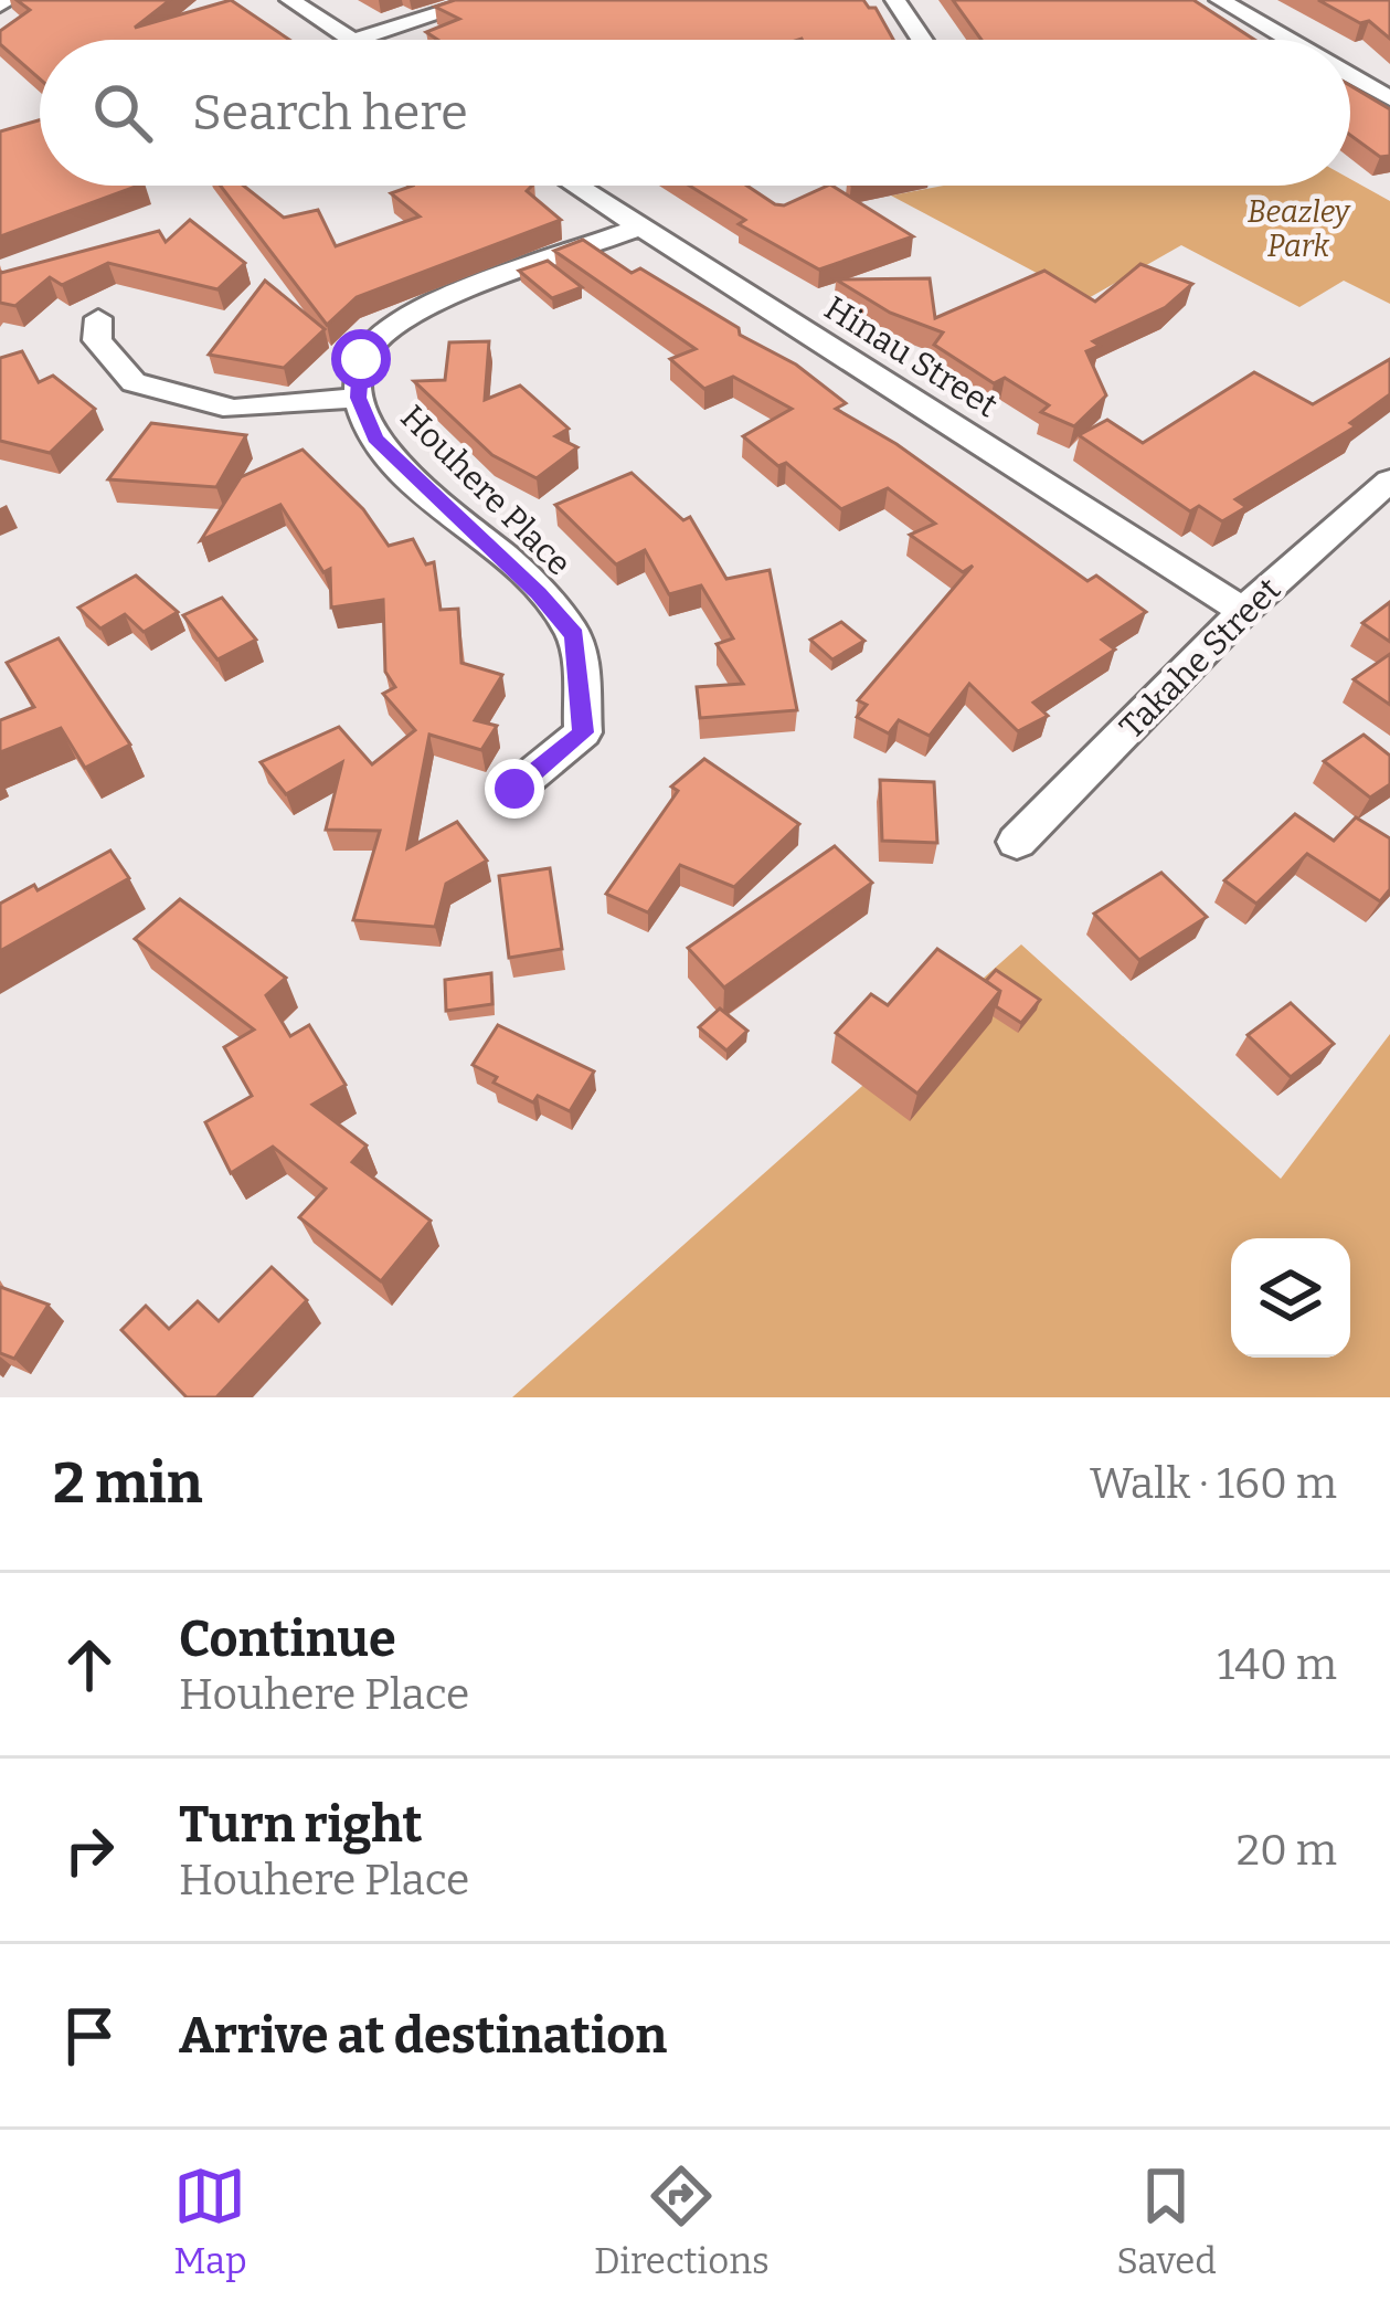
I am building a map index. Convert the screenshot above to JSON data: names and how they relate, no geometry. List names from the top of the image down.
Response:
{
  "streets": {
    "street": ["Hinau Street", "Houhere Place", "Takahe Street"]
  },
  "crossings": [
    ["Hinau Street", "Houhere Place"],
    ["Hinau Street", "Takahe Street"]
  ],
  "parks": ["Beazley Park"],
  "page": {
    "search": "Search here",
    "heading": ["2 min", "Walk · 160 m"],
    "list": [
      ["Continue", "Houhere Place", "140 m"],
      ["Turn right", "Houhere Place", "20 m"],
      "Arrive at destination"
    ],
    "nav": ["Map", "Directions", "Saved"]
  }
}
